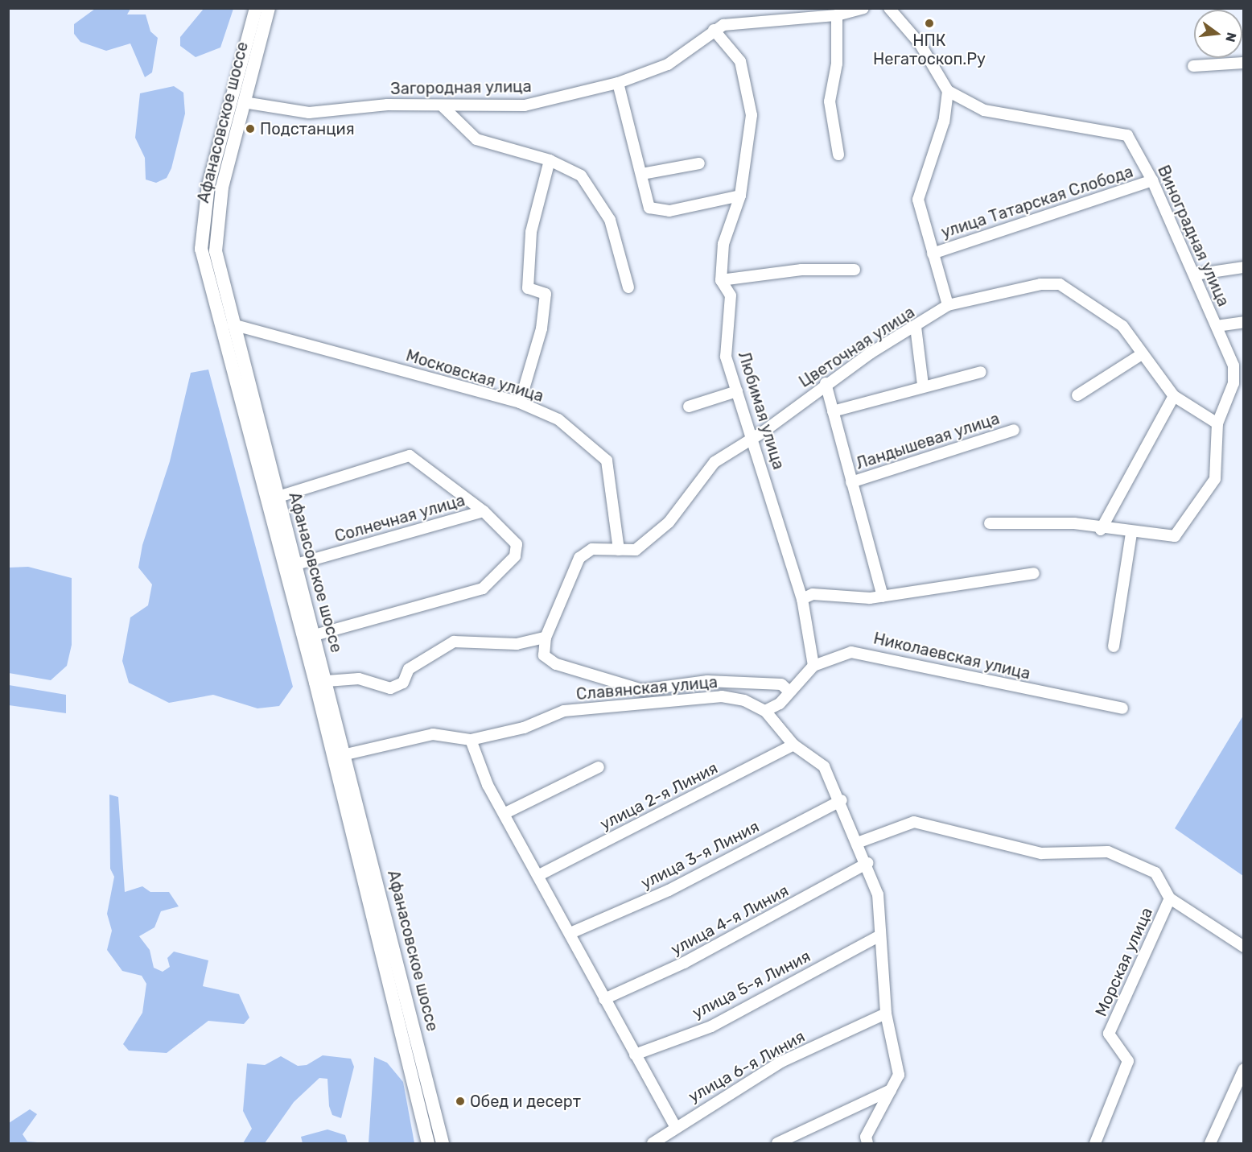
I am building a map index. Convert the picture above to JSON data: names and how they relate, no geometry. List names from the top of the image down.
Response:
{
  "streets": {
    "main road": ["Афанасовское шоссе"],
    "street": [
      "Загородная улица",
      "улица Татарская Слобода",
      "Виноградная улица",
      "Цветочная улица",
      "Московская улица",
      "Любимая улица",
      "Ландышевая улица",
      "Солнечная улица",
      "Николаевская улица",
      "Славянская улица",
      "улица 2-я Линия",
      "улица 3-я Линия",
      "улица 4-я Линия",
      "Морская улица",
      "улица 5-я Линия",
      "улица 6-я Линия"
    ]
  },
  "crossings": [
    ["Загородная улица", "Афанасовское шоссе"],
    ["Загородная улица", "Любимая улица"],
    ["Афанасовское шоссе", "Московская улица"],
    ["Афанасовское шоссе", "Солнечная улица"],
    ["Афанасовское шоссе", "Славянская улица"],
    ["улица Татарская Слобода", "Виноградная улица"],
    ["Цветочная улица", "Московская улица"],
    ["Цветочная улица", "Любимая улица"],
    ["Любимая улица", "Николаевская улица"],
    ["Николаевская улица", "Славянская улица"],
    ["Славянская улица", "улица 2-я Линия"],
    ["Славянская улица", "улица 3-я Линия"],
    ["Славянская улица", "улица 4-я Линия"],
    ["Славянская улица", "улица 5-я Линия"],
    ["Славянская улица", "улица 6-я Линия"]
  ],
  "places": ["НПК Негатоскоп.Ру", "Подстанция", "Обед и десерт"],
  "north": "right"
}
